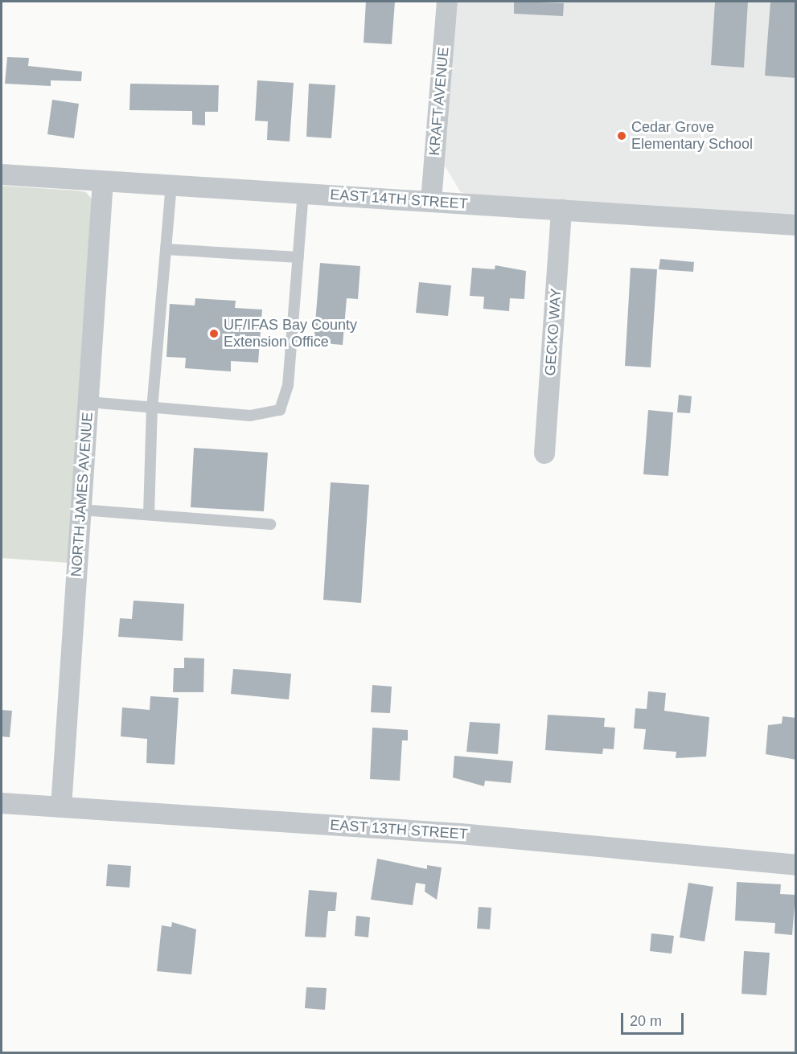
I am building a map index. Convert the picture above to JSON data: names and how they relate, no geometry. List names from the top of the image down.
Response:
{
  "streets": {
    "street": [
      "KRAFT AVENUE",
      "EAST 14TH STREET",
      "GECKO WAY",
      "NORTH JAMES AVENUE",
      "EAST 13TH STREET"
    ]
  },
  "crossings": [
    ["KRAFT AVENUE", "EAST 14TH STREET"],
    ["EAST 14TH STREET", "GECKO WAY"],
    ["EAST 14TH STREET", "NORTH JAMES AVENUE"],
    ["NORTH JAMES AVENUE", "EAST 13TH STREET"]
  ],
  "places": ["Cedar Grove Elementary School", "UF/IFAS Bay County Extension Office"],
  "scale_bar": "20 m"
}
